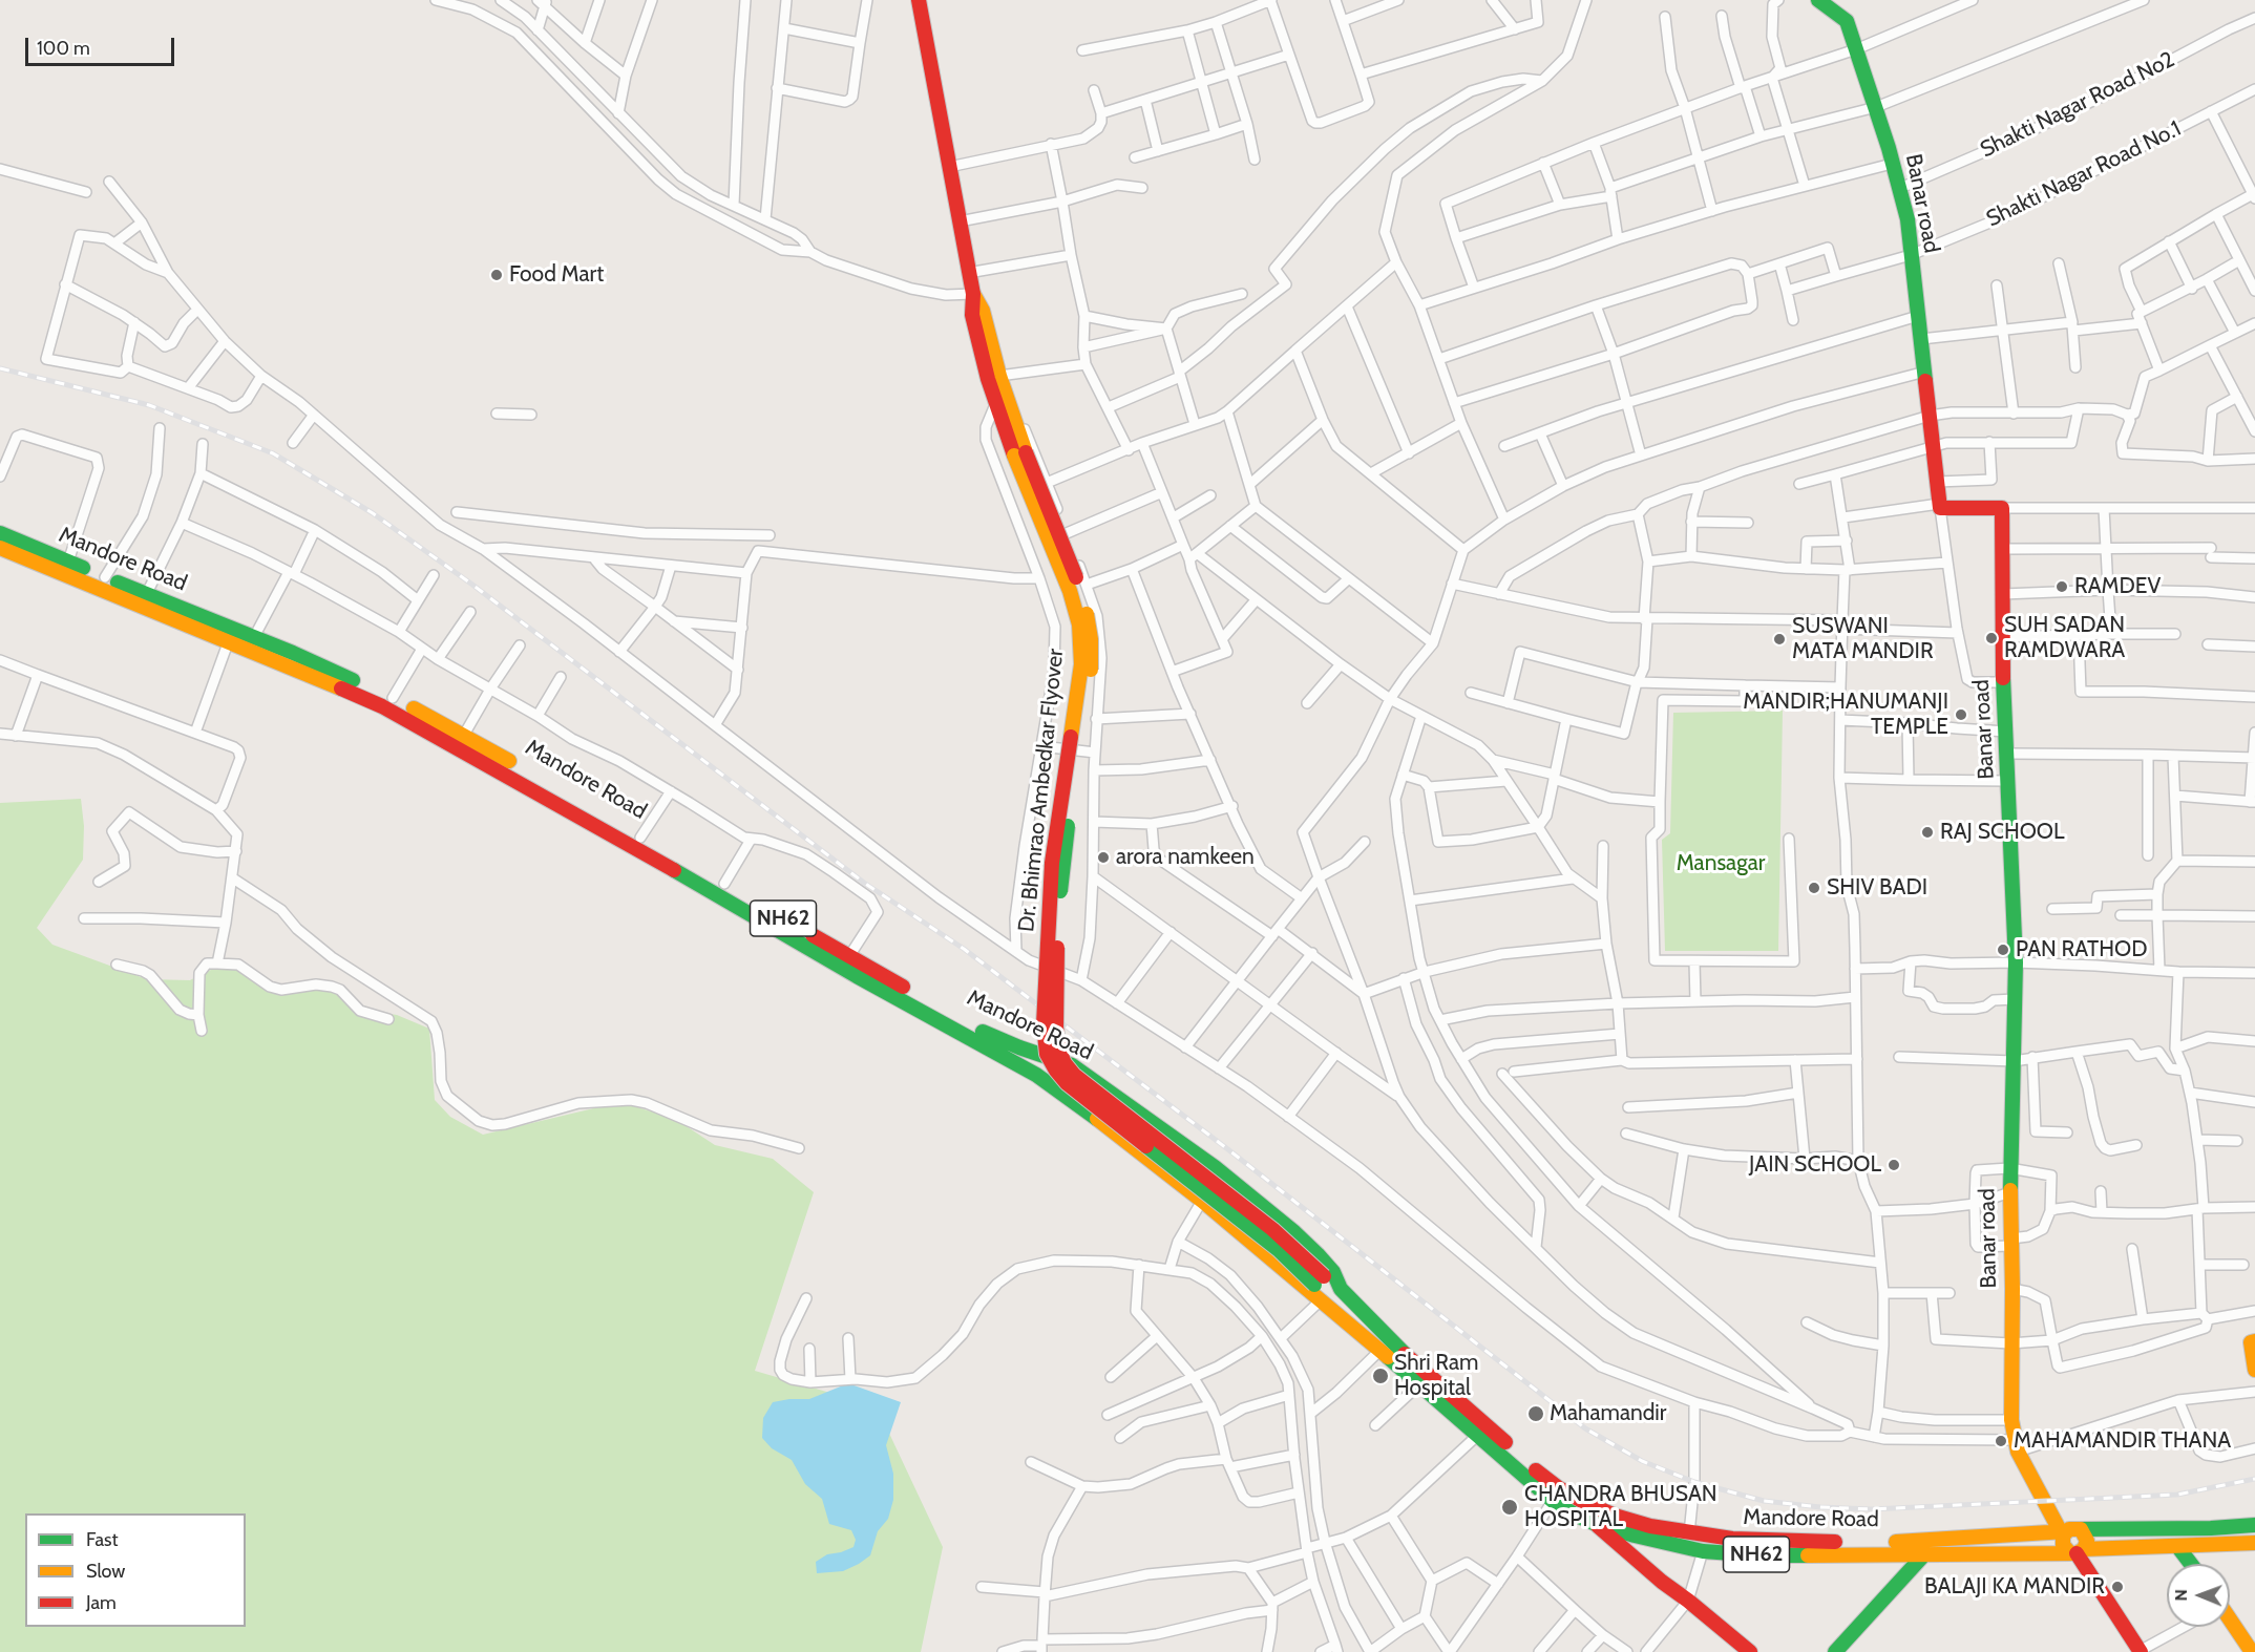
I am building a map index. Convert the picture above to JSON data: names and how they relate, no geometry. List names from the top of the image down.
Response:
{
  "streets": {
    "main road": [
      "Banar road",
      "Mandore Road",
      "Dr. Bhimrao Ambedkar Flyover",
      "NH62"
    ],
    "street": ["Shakti Nagar Road No2", "Shakti Nagar Road No.1"]
  },
  "crossings": [
    ["Shakti Nagar Road No2", "Banar road"],
    ["Shakti Nagar Road No.1", "Banar road"],
    ["Banar road", "Mandore Road"],
    ["Mandore Road", "Dr. Bhimrao Ambedkar Flyover"]
  ],
  "parks": ["Mansagar"],
  "places": [
    "Food Mart",
    "RAMDEV",
    "SUH SADAN RAMDWARA",
    "SUSWANI MATA MANDIR",
    "MANDIR;HANUMANJI TEMPLE",
    "RAJ SCHOOL",
    "arora namkeen",
    "SHIV BADI",
    "PAN RATHOD",
    "JAIN SCHOOL",
    "Shri Ram Hospital",
    "Mahamandir",
    "MAHAMANDIR THANA",
    "CHANDRA BHUSAN HOSPITAL",
    "BALAJI KA MANDIR"
  ],
  "legend": ["Fast", "Slow", "Jam"],
  "scale_bar": "100 m",
  "north": "left"
}
